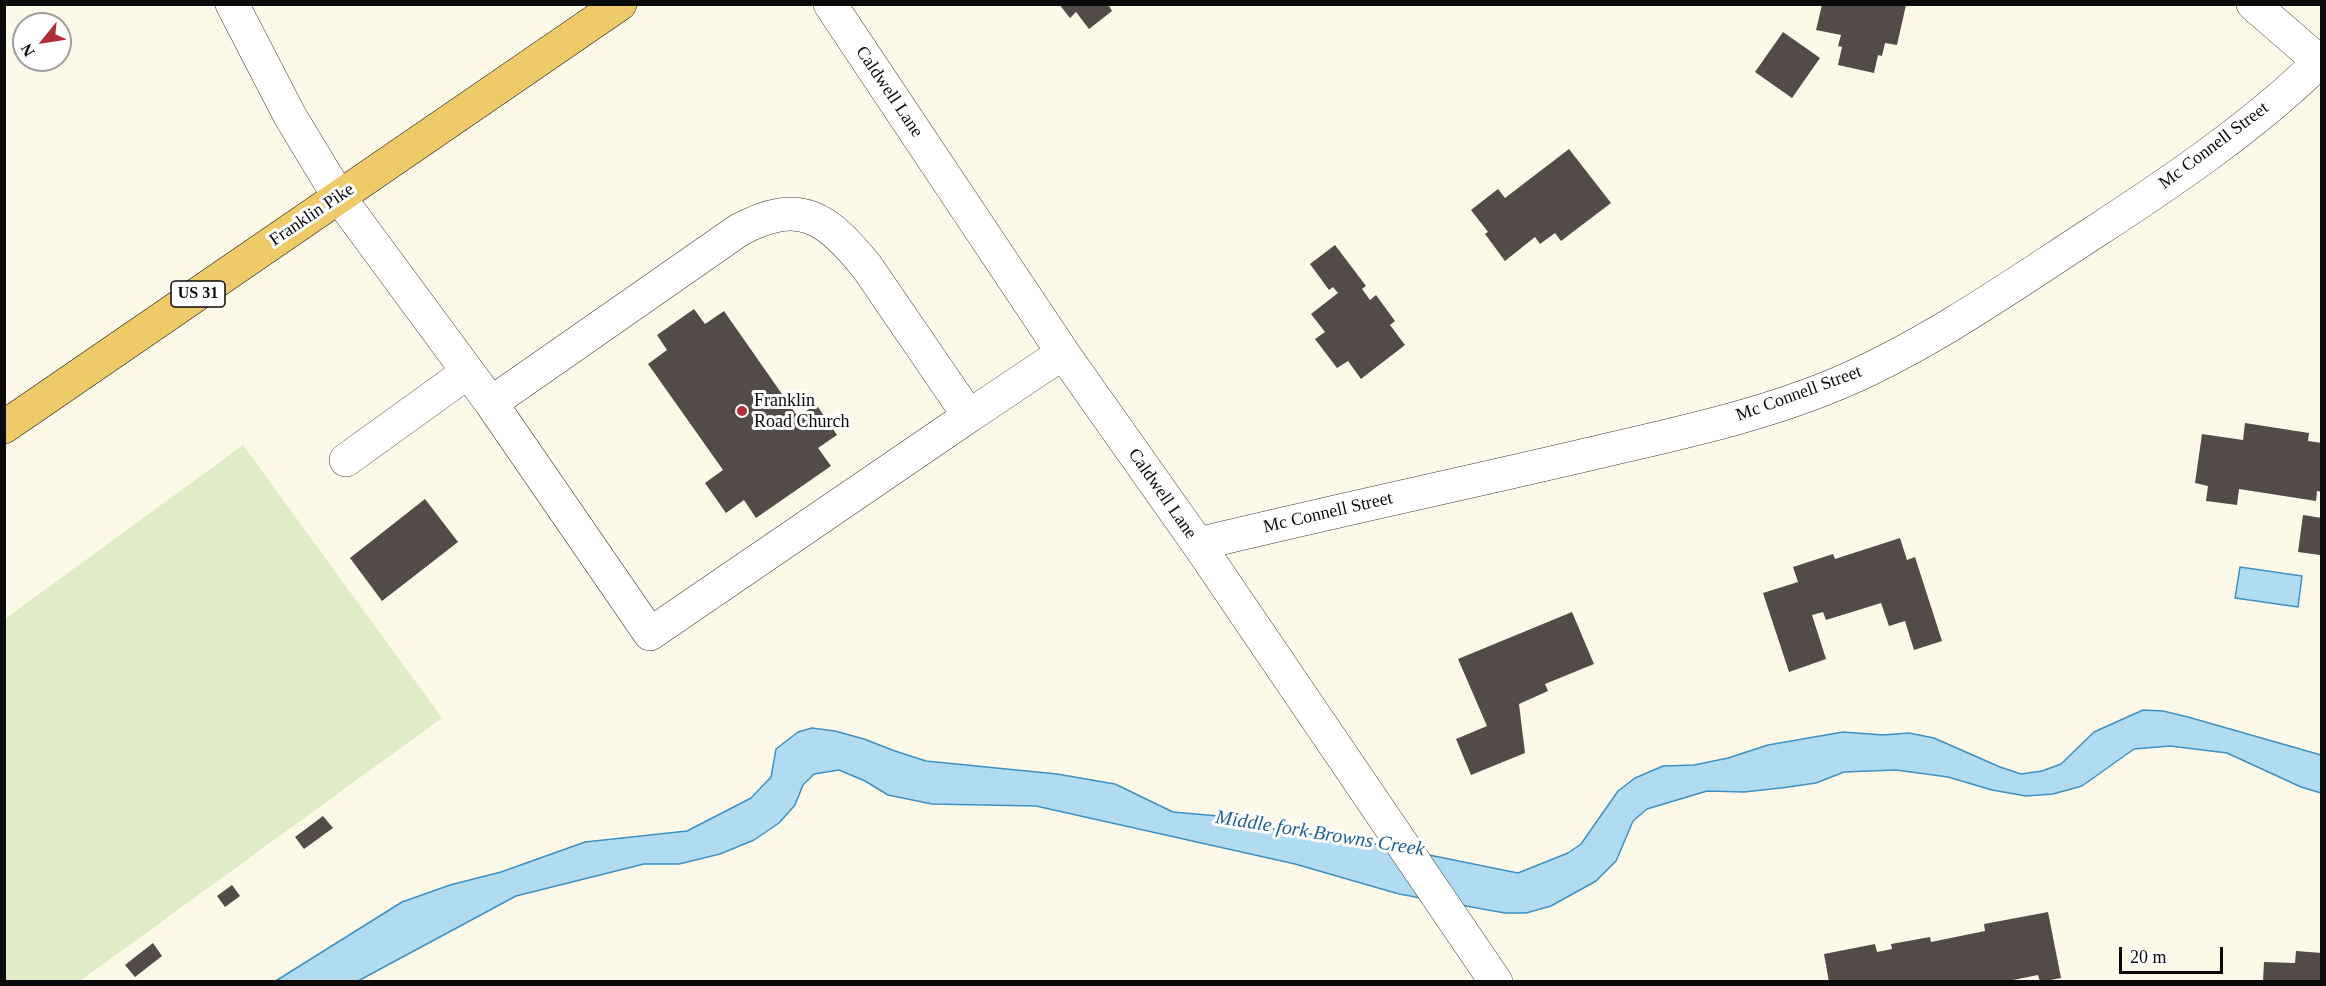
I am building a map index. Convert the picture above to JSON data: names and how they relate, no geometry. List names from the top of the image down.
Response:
{
  "streets": {
    "main road": ["Franklin Pike", "US 31"],
    "street": ["Caldwell Lane", "Mc Connell Street"]
  },
  "crossings": [
    ["Caldwell Lane", "Mc Connell Street"]
  ],
  "water": ["Middle fork Browns Creek"],
  "places": ["Franklin Road Church"],
  "scale_bar": "20 m",
  "north": "bottom left"
}
